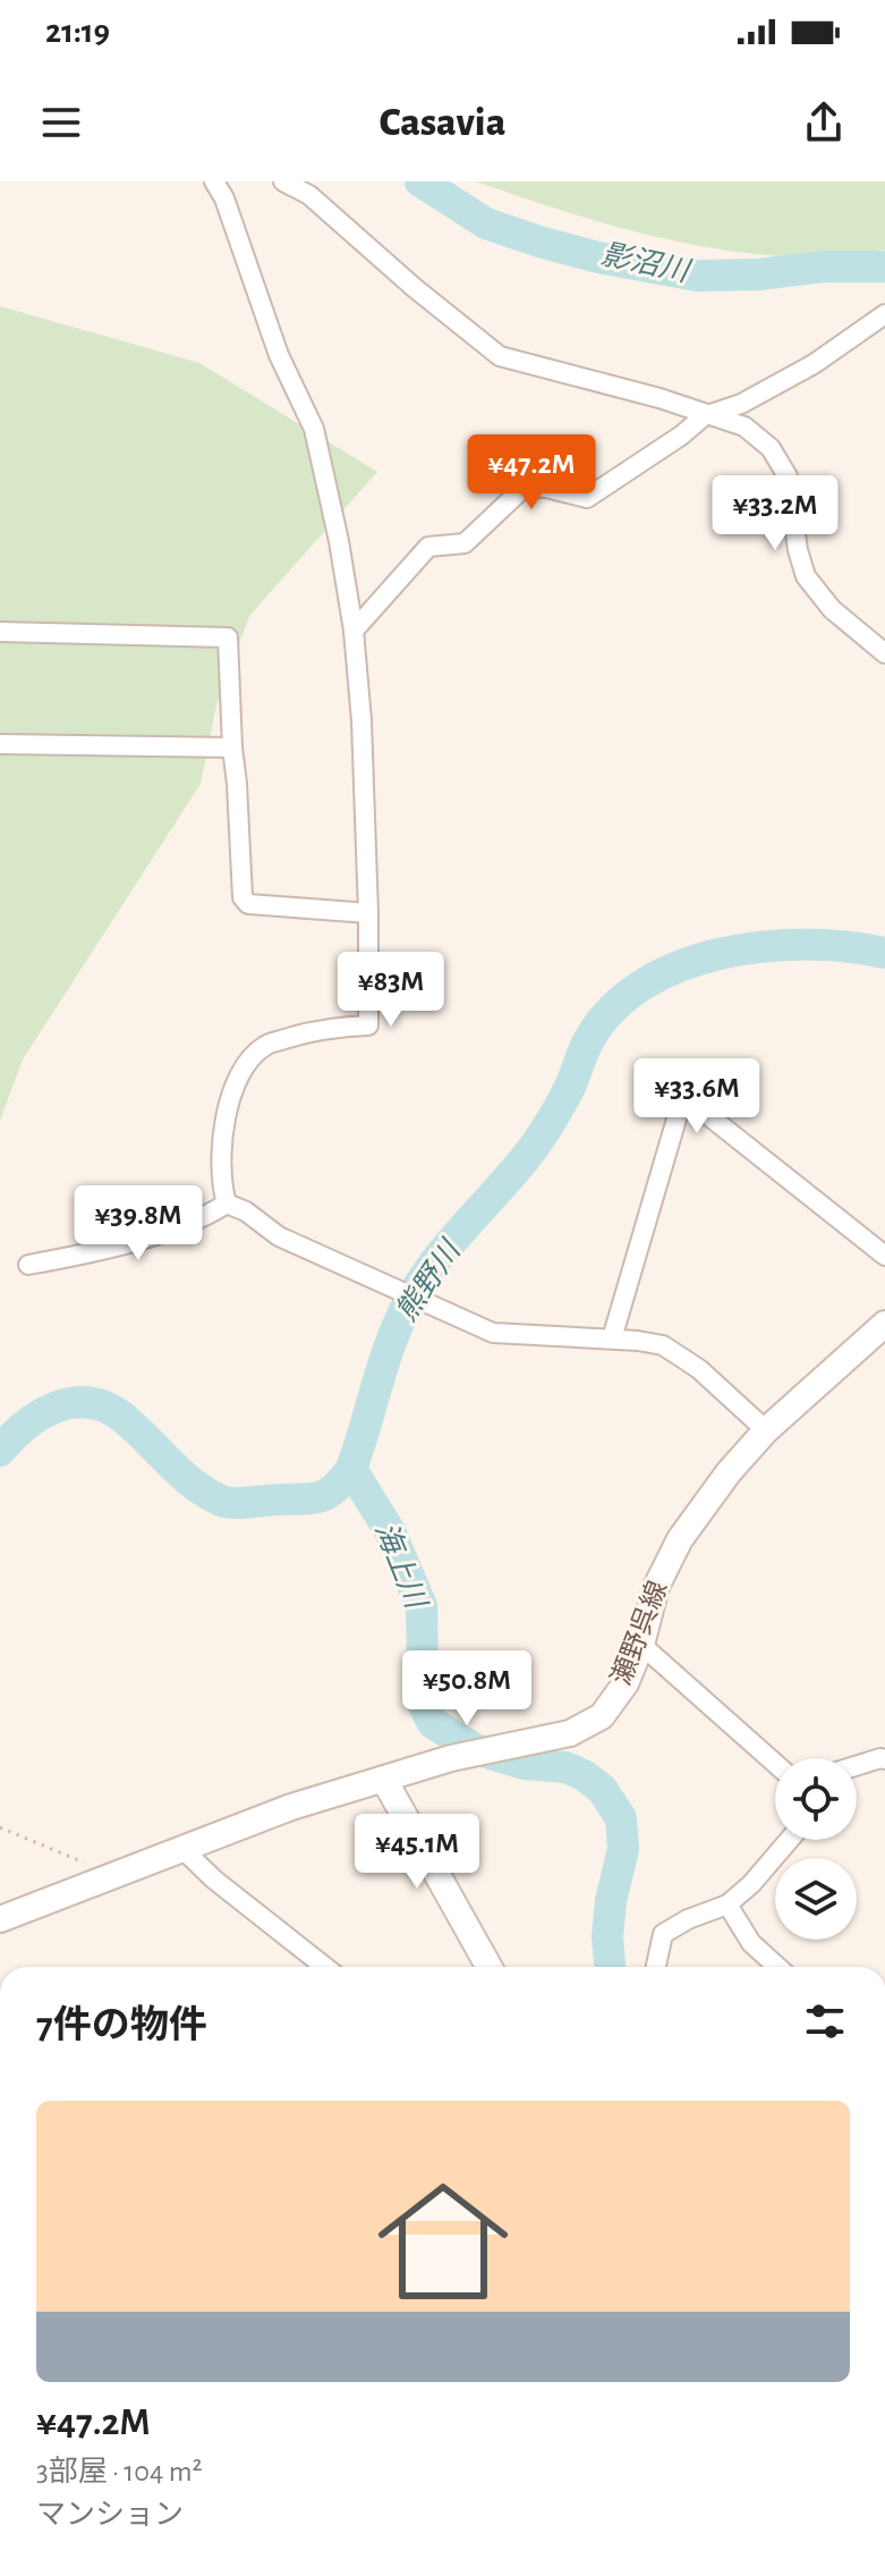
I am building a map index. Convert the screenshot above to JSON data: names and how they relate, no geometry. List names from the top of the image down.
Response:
{
  "streets": {
    "main road": ["瀬野呉線"]
  },
  "water": ["影沼川", "熊野川", "海上川"],
  "page": {
    "status": "21:19",
    "header": "Casavia",
    "price": [
      "¥47.2M",
      "¥33.2M",
      "¥83M",
      "¥33.6M",
      "¥39.8M",
      "¥50.8M",
      "¥45.1M"
    ],
    "heading": "7件の物件",
    "list": [
      {
        "name": "¥47.2M",
        "note": "3部屋 · 104 m² · マンション"
      }
    ]
  }
}
